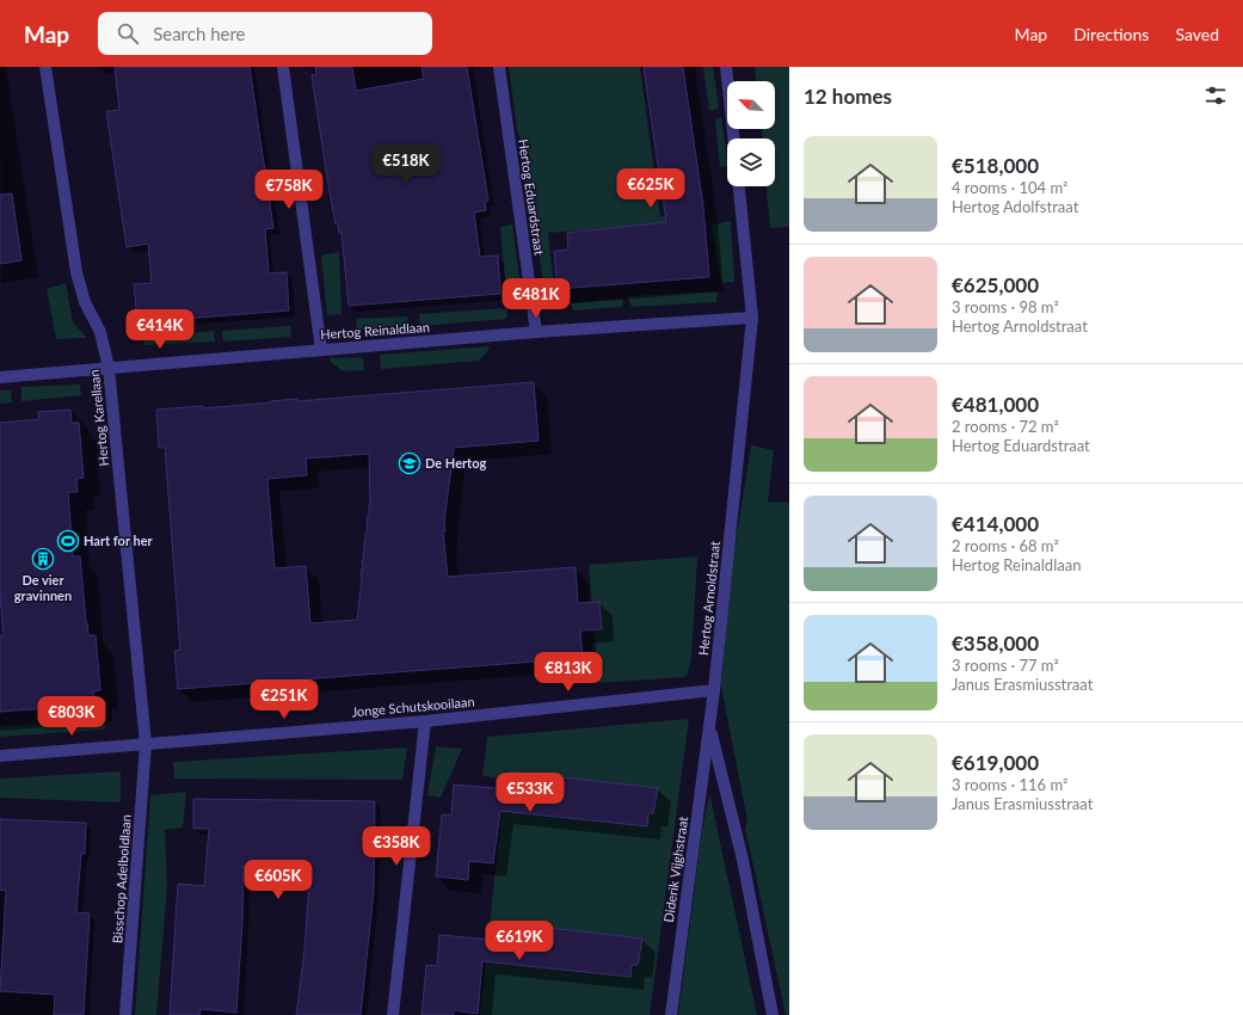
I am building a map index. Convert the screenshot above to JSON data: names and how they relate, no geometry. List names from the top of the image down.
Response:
{
  "streets": {
    "street": [
      "Hertog Eduardstraat",
      "Hertog Reinaldlaan",
      "Hertog Karellaan",
      "Hertog Arnoldstraat",
      "Jonge Schutskooilaan",
      "Diderik Vijghstraat",
      "Bisschop Adelboldlaan"
    ]
  },
  "crossings": [
    ["Hertog Eduardstraat", "Hertog Reinaldlaan"],
    ["Hertog Reinaldlaan", "Hertog Karellaan"],
    ["Hertog Reinaldlaan", "Hertog Arnoldstraat"],
    ["Hertog Karellaan", "Jonge Schutskooilaan"],
    ["Hertog Karellaan", "Bisschop Adelboldlaan"],
    ["Hertog Arnoldstraat", "Jonge Schutskooilaan"],
    ["Hertog Arnoldstraat", "Diderik Vijghstraat"],
    ["Jonge Schutskooilaan", "Bisschop Adelboldlaan"]
  ],
  "places": {
    "school or university": ["De Hertog"],
    "sports": ["Hart for her"],
    "building": ["De vier gravinnen"]
  },
  "north": "top left",
  "page": {
    "header": "Map",
    "search": "Search here",
    "nav": ["Map", "Directions", "Saved"],
    "heading": "12 homes",
    "list": [
      {
        "name": "€518,000",
        "note": "4 rooms · 104 m² · Hertog Adolfstraat"
      },
      {
        "name": "€625,000",
        "note": "3 rooms · 98 m² · Hertog Arnoldstraat"
      },
      {
        "name": "€481,000",
        "note": "2 rooms · 72 m² · Hertog Eduardstraat"
      },
      {
        "name": "€414,000",
        "note": "2 rooms · 68 m² · Hertog Reinaldlaan"
      },
      {
        "name": "€358,000",
        "note": "3 rooms · 77 m² · Janus Erasmiusstraat"
      },
      {
        "name": "€619,000",
        "note": "3 rooms · 116 m² · Janus Erasmiusstraat"
      }
    ],
    "price": [
      "€518K",
      "€625K",
      "€758K",
      "€481K",
      "€414K",
      "€813K",
      "€251K",
      "€803K",
      "€533K",
      "€358K",
      "€605K",
      "€619K"
    ]
  }
}
